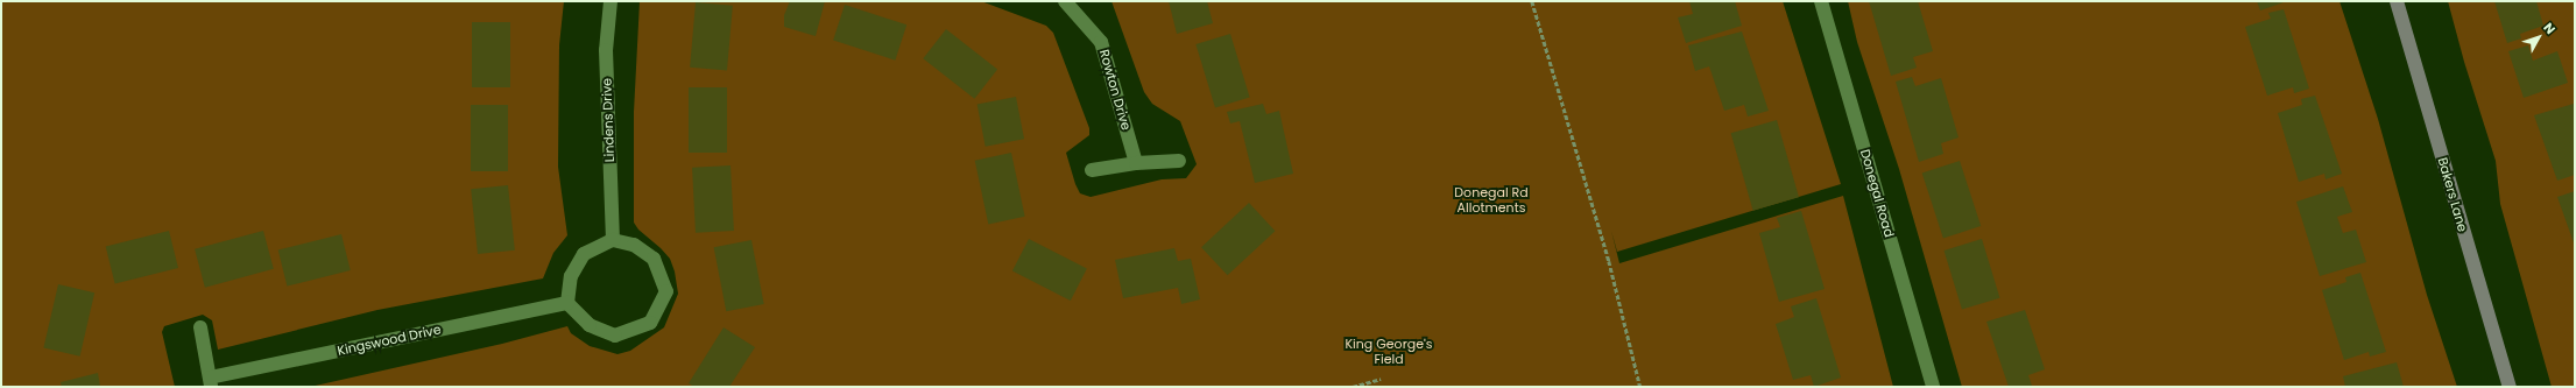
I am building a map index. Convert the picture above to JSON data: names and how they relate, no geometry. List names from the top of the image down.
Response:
{
  "streets": {
    "street": [
      "Rowton Drive",
      "Lindens Drive",
      "Donegal Road",
      "Bakers Lane",
      "Kingswood Drive"
    ]
  },
  "crossings": [
    ["Lindens Drive", "Kingswood Drive"]
  ],
  "parks": ["Donegal Rd Allotments", "King George's Field"],
  "north": "top right"
}
